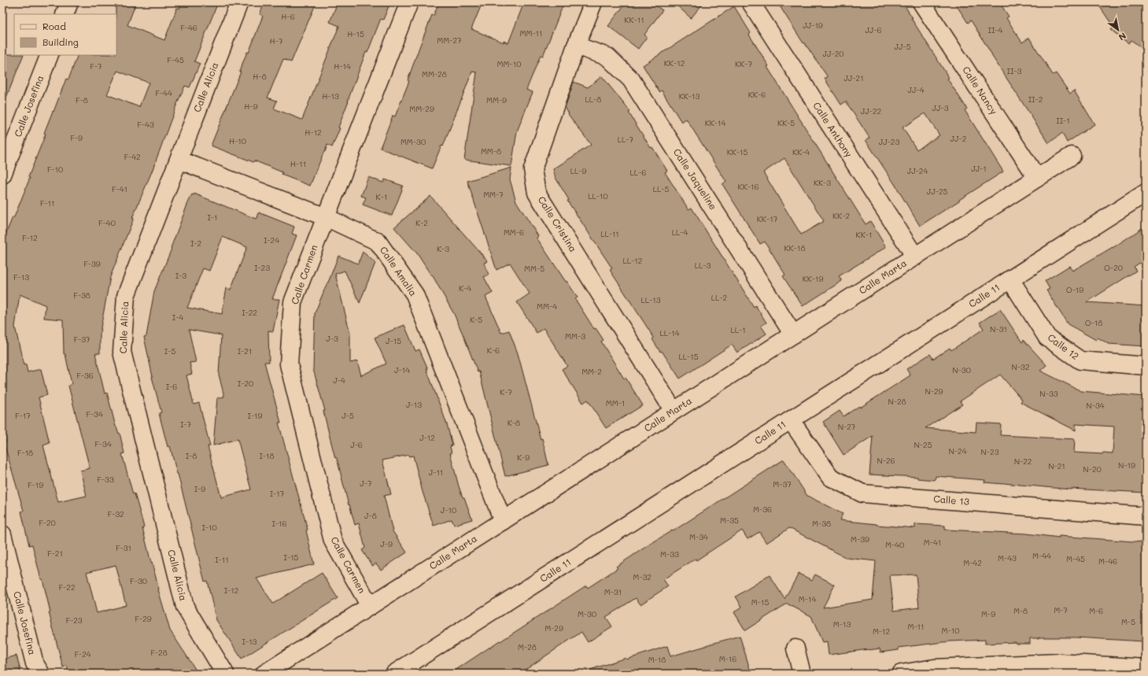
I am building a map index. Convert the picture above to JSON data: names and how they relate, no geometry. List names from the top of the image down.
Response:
{
  "streets": {
    "street": [
      "Calle Alicia",
      "Calle Nancy",
      "Calle Josefina",
      "Calle Anthony",
      "Calle Jaqueline",
      "Calle Cristina",
      "Calle Amalia",
      "Calle Carmen",
      "Calle Marta",
      "Calle 11",
      "Calle 12",
      "Calle 13"
    ]
  },
  "crossings": [
    ["Calle Alicia", "Calle Amalia"],
    ["Calle Nancy", "Calle Marta"],
    ["Calle Anthony", "Calle Marta"],
    ["Calle Jaqueline", "Calle Cristina"],
    ["Calle Jaqueline", "Calle Marta"],
    ["Calle Cristina", "Calle Marta"],
    ["Calle Amalia", "Calle Carmen"],
    ["Calle Amalia", "Calle Marta"],
    ["Calle Carmen", "Calle Marta"],
    ["Calle 11", "Calle 12"],
    ["Calle 11", "Calle 13"]
  ],
  "house_numbers": [
    "H-6",
    "KK-11",
    "JJ-19",
    "F-46",
    "JJ-6",
    "II-4",
    "MM-11",
    "H-15",
    "MM-27",
    "H-7",
    "JJ-5",
    "JJ-20",
    "F-45",
    "KK-12",
    "MM-10",
    "KK-7",
    "F-7",
    "H-14",
    "II-3",
    "MM-28",
    "H-8",
    "JJ-21",
    "JJ-4",
    "F-44",
    "KK-6",
    "H-13",
    "KK-13",
    "LL-8",
    "II-2",
    "F-8",
    "MM-9",
    "H-9",
    "JJ-3",
    "MM-29",
    "JJ-22",
    "II-1",
    "KK-14",
    "KK-5",
    "F-43",
    "H-12",
    "F-9",
    "JJ-2",
    "LL-7",
    "H-10",
    "MM-30",
    "JJ-23",
    "MM-8",
    "KK-15",
    "KK-4",
    "F-42",
    "H-11",
    "JJ-1",
    "F-10",
    "LL-9",
    "JJ-24",
    "LL-6",
    "KK-3",
    "KK-16",
    "F-41",
    "LL-5",
    "JJ-25",
    "MM-7",
    "LL-10",
    "K-1",
    "F-11",
    "KK-2",
    "I-1",
    "KK-17",
    "F-40",
    "K-2",
    "MM-6",
    "LL-4",
    "LL-11",
    "KK-1",
    "F-12",
    "I-24",
    "I-2",
    "KK-18",
    "K-3",
    "LL-12",
    "F-39",
    "LL-3",
    "I-23",
    "O-20",
    "MM-5",
    "I-3",
    "F-13",
    "KK-19",
    "K-4",
    "O-19",
    "F-38",
    "LL-2",
    "LL-13",
    "MM-4",
    "I-22",
    "I-4",
    "K-5",
    "O-18",
    "N-31",
    "LL-1",
    "LL-14",
    "MM-3",
    "J-3",
    "F-37",
    "J-15",
    "K-6",
    "I-5",
    "I-21",
    "LL-15",
    "N-32",
    "J-14",
    "N-30",
    "MM-2",
    "F-36",
    "J-4",
    "I-20",
    "I-6",
    "N-29",
    "K-7",
    "N-33",
    "N-28",
    "MM-1",
    "J-13",
    "N-34",
    "F-34",
    "F-17",
    "I-19",
    "J-5",
    "K-8",
    "I-7",
    "N-27",
    "J-12",
    "F-34",
    "J-6",
    "N-25",
    "N-24",
    "N-23",
    "F-18",
    "I-8",
    "I-18",
    "K-9",
    "N-26",
    "N-22",
    "N-19",
    "N-21",
    "N-20",
    "J-11",
    "F-33",
    "J-7",
    "M-37",
    "F-19",
    "I-9",
    "I-17",
    "M-36",
    "J-10",
    "F-32",
    "J-8",
    "M-35",
    "F-20",
    "I-16",
    "M-38",
    "I-10",
    "M-34",
    "M-39",
    "M-41",
    "J-9",
    "M-40",
    "F-31",
    "F-21",
    "M-33",
    "M-44",
    "I-15",
    "M-43",
    "M-45",
    "I-11",
    "M-46",
    "M-42",
    "M-32",
    "F-30",
    "F-22",
    "I-12",
    "M-31",
    "M-14",
    "M-15",
    "M-7",
    "M-8",
    "M-6",
    "M-30",
    "M-9",
    "F-29",
    "F-23",
    "M-5",
    "M-13",
    "M-11",
    "M-29",
    "M-10",
    "M-12",
    "I-13",
    "M-28",
    "F-28",
    "F-24",
    "M-16",
    "M-18"
  ],
  "legend": ["Road", "Building"],
  "north": "bottom right"
}
